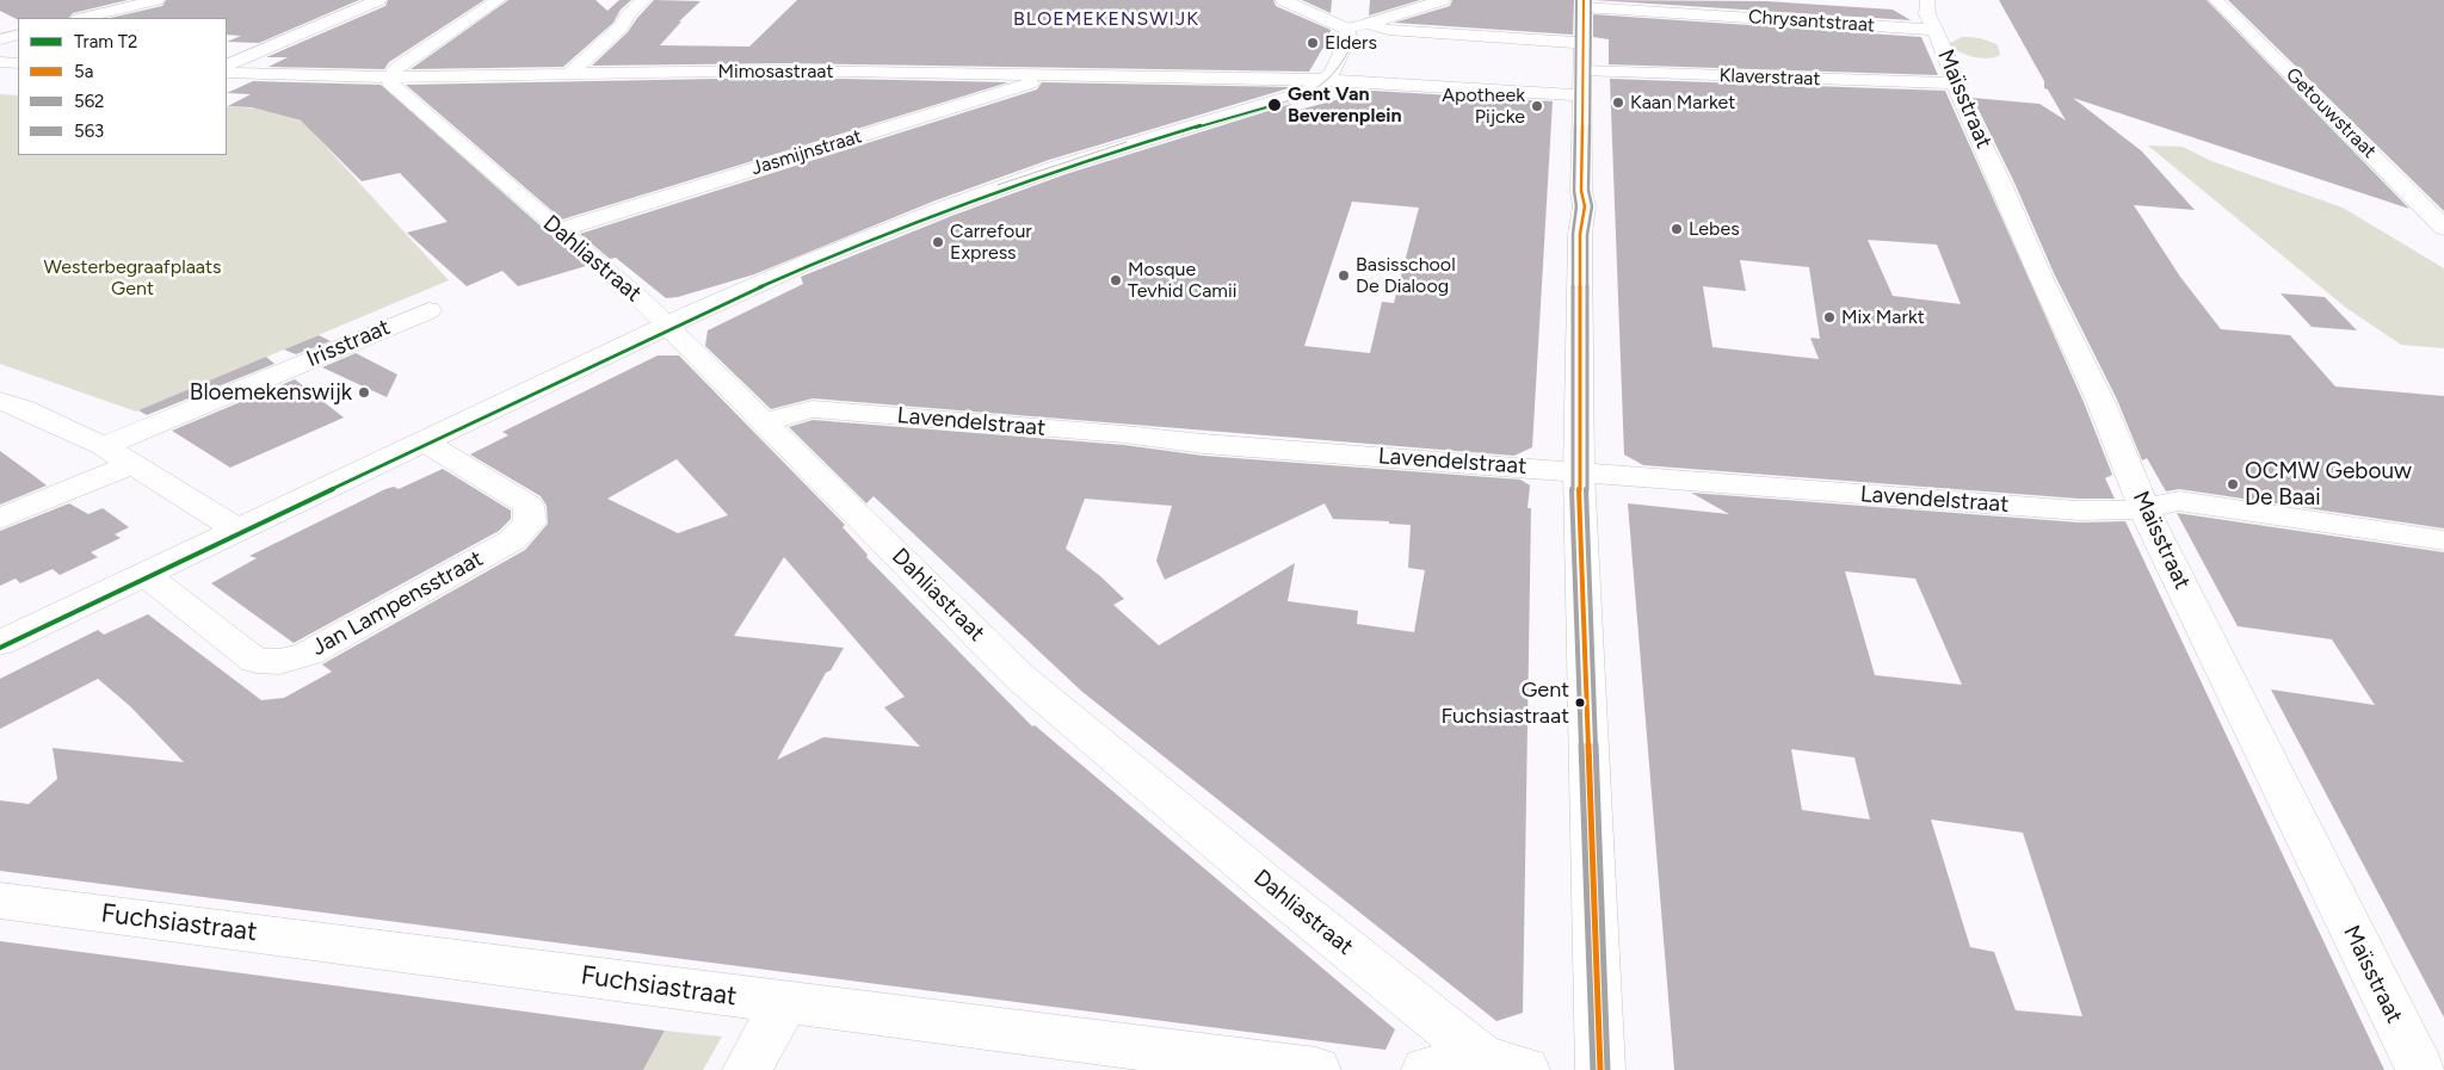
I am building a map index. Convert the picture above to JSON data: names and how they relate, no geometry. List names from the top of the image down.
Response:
{
  "streets": {
    "street": [
      "Chrysantstraat",
      "Mimosastraat",
      "Klaverstraat",
      "Maïsstraat",
      "Getouwstraat",
      "Jasmijnstraat",
      "Dahliastraat",
      "Irisstraat",
      "Lavendelstraat",
      "Jan Lampensstraat",
      "Fuchsiastraat"
    ]
  },
  "crossings": [
    ["Chrysantstraat", "Maïsstraat"],
    ["Mimosastraat", "Klaverstraat"],
    ["Mimosastraat", "Jasmijnstraat"],
    ["Mimosastraat", "Dahliastraat"],
    ["Klaverstraat", "Maïsstraat"],
    ["Maïsstraat", "Lavendelstraat"],
    ["Jasmijnstraat", "Dahliastraat"],
    ["Dahliastraat", "Lavendelstraat"]
  ],
  "districts": ["BLOEMEKENSWIJK"],
  "parks": ["Westerbegraafplaats Gent"],
  "places": [
    "Elders",
    "Kaan Market",
    "Gent Van Beverenplein",
    "Apotheek Pijcke",
    "Lebes",
    "Carrefour Express",
    "Basisschool De Dialoog",
    "Mosque Tevhid Camii",
    "Mix Markt",
    "Bloemekenswijk",
    "OCMW Gebouw De Baai",
    "Gent Fuchsiastraat"
  ],
  "lines": [
    "transit line 5a",
    "transit line 562",
    "transit line 563",
    "tram line T2"
  ],
  "legend": [
    "Tram T2",
    "5a",
    "562",
    "563"
  ]
}
